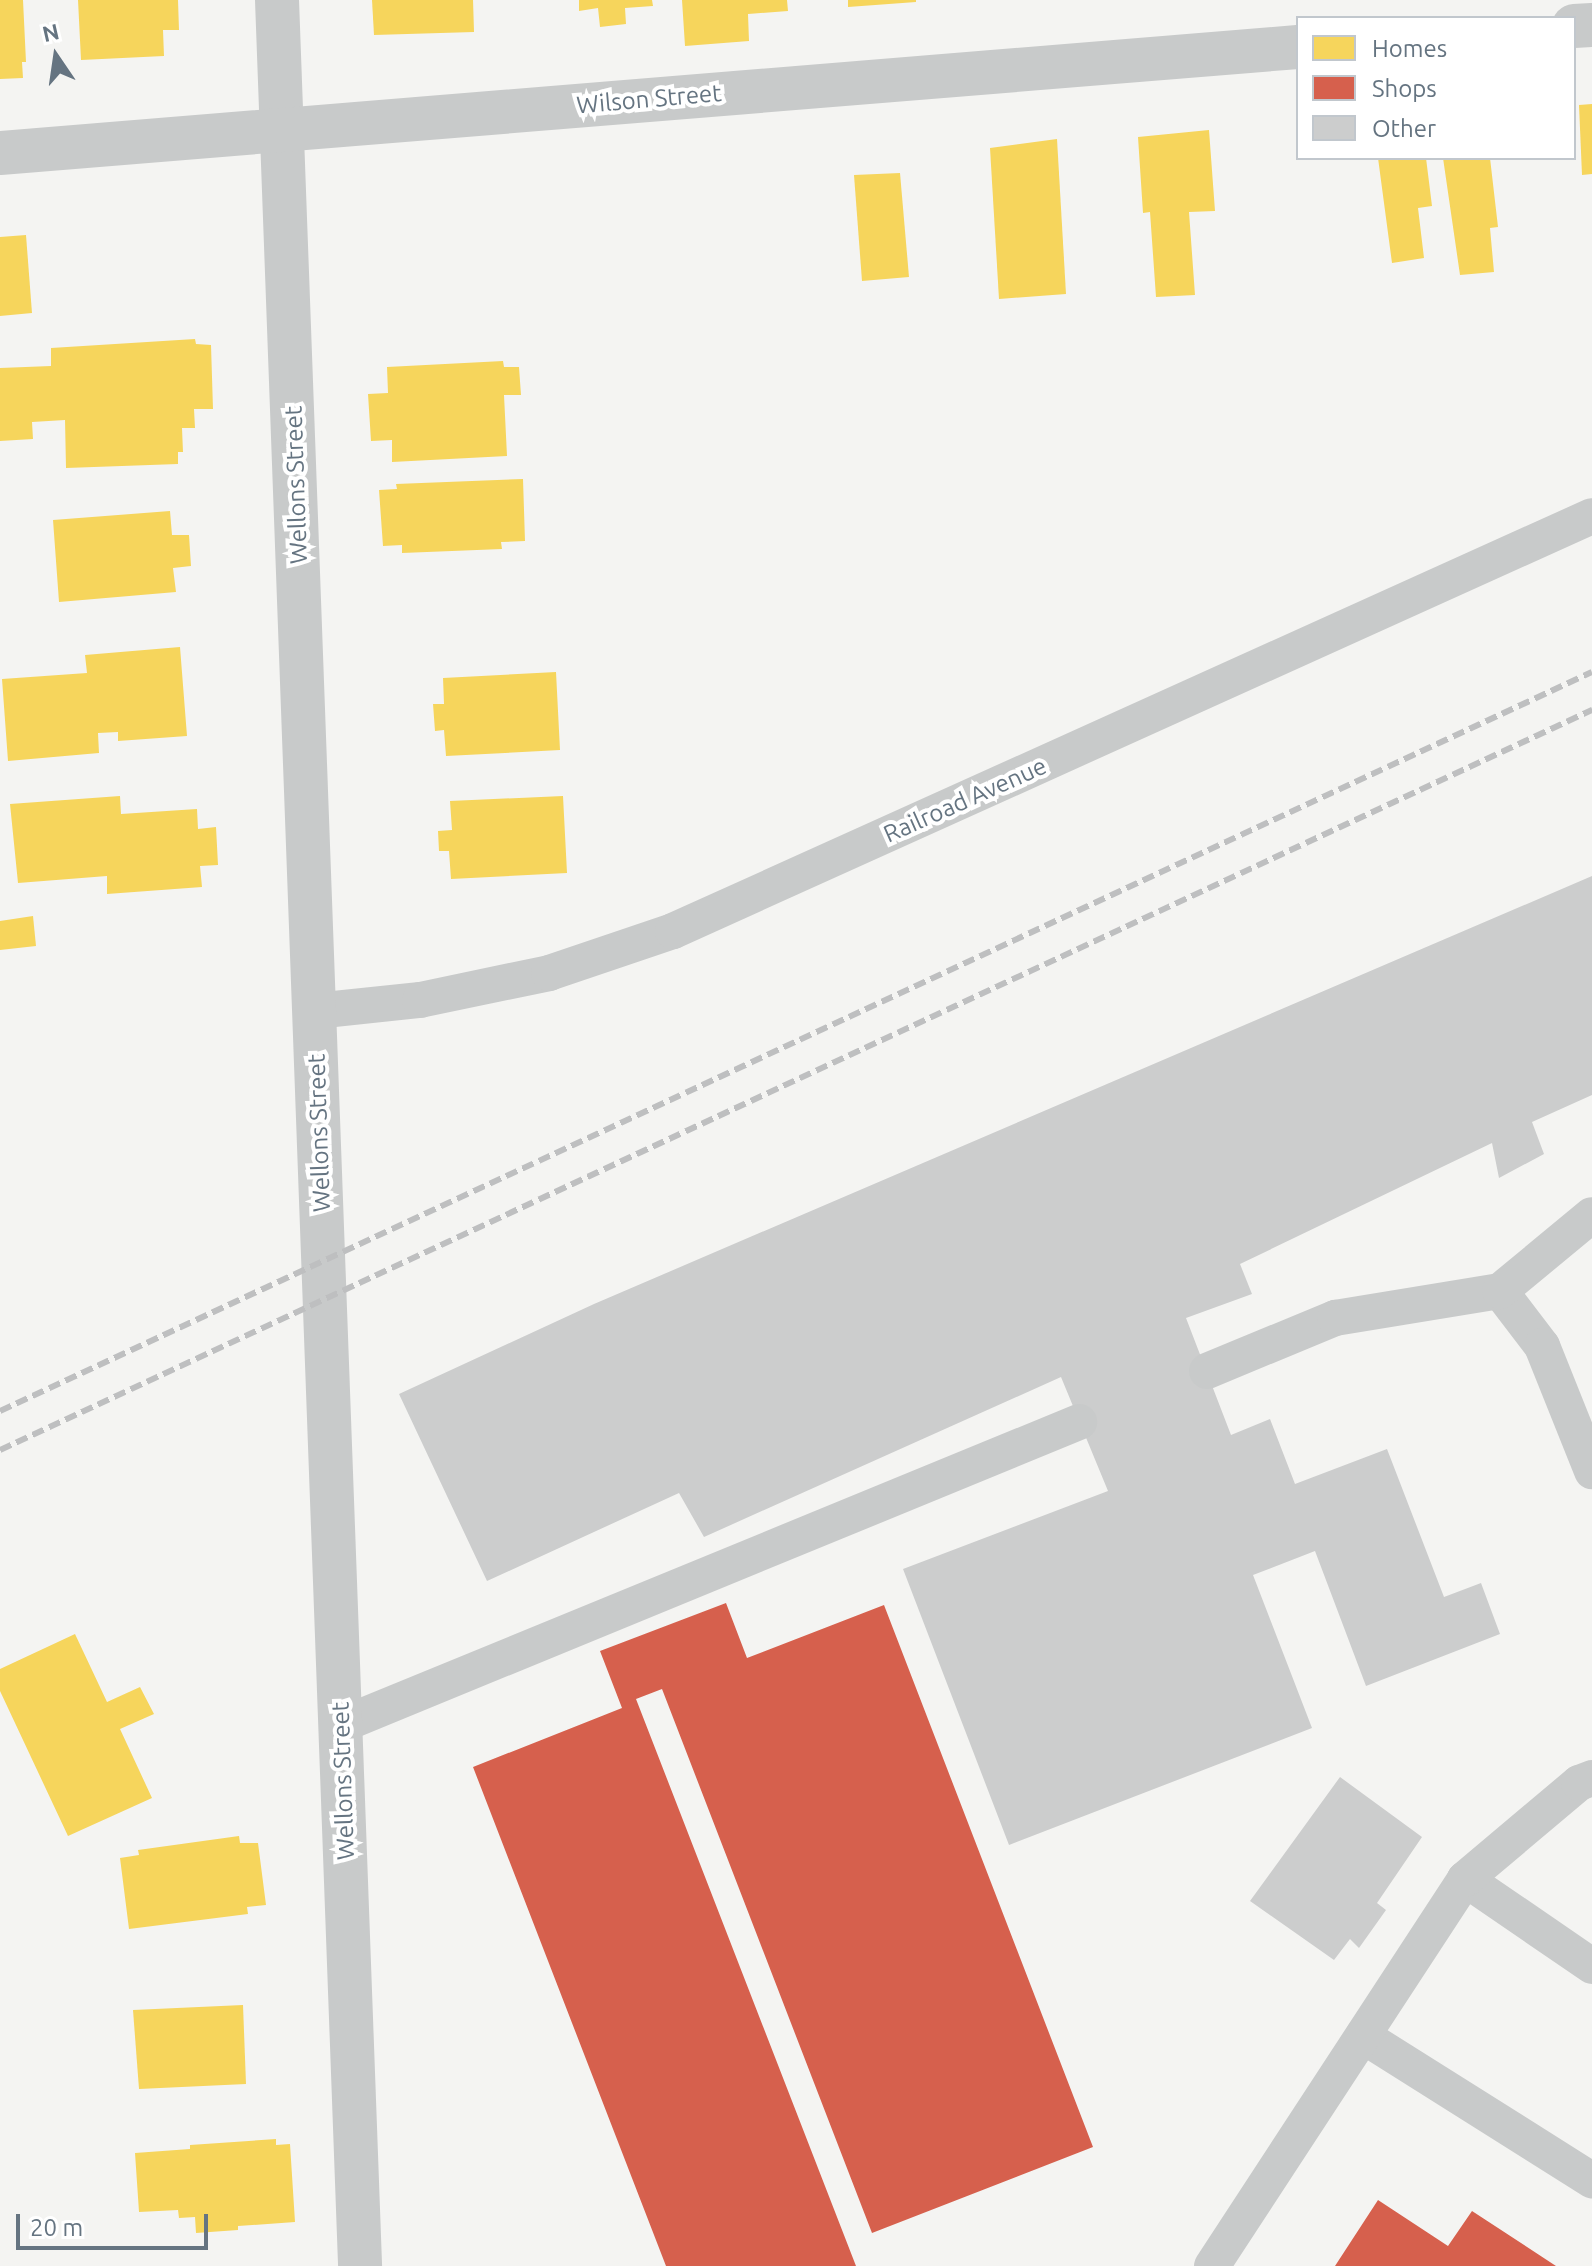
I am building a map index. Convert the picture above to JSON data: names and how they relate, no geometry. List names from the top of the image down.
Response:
{
  "streets": {
    "street": ["Wilson Street", "Wellons Street"],
    "lane": ["Railroad Avenue"]
  },
  "crossings": [
    ["Wilson Street", "Wellons Street"],
    ["Wellons Street", "Railroad Avenue"]
  ],
  "legend": ["Homes", "Shops", "Other"],
  "scale_bar": "20 m",
  "north": "top"
}
